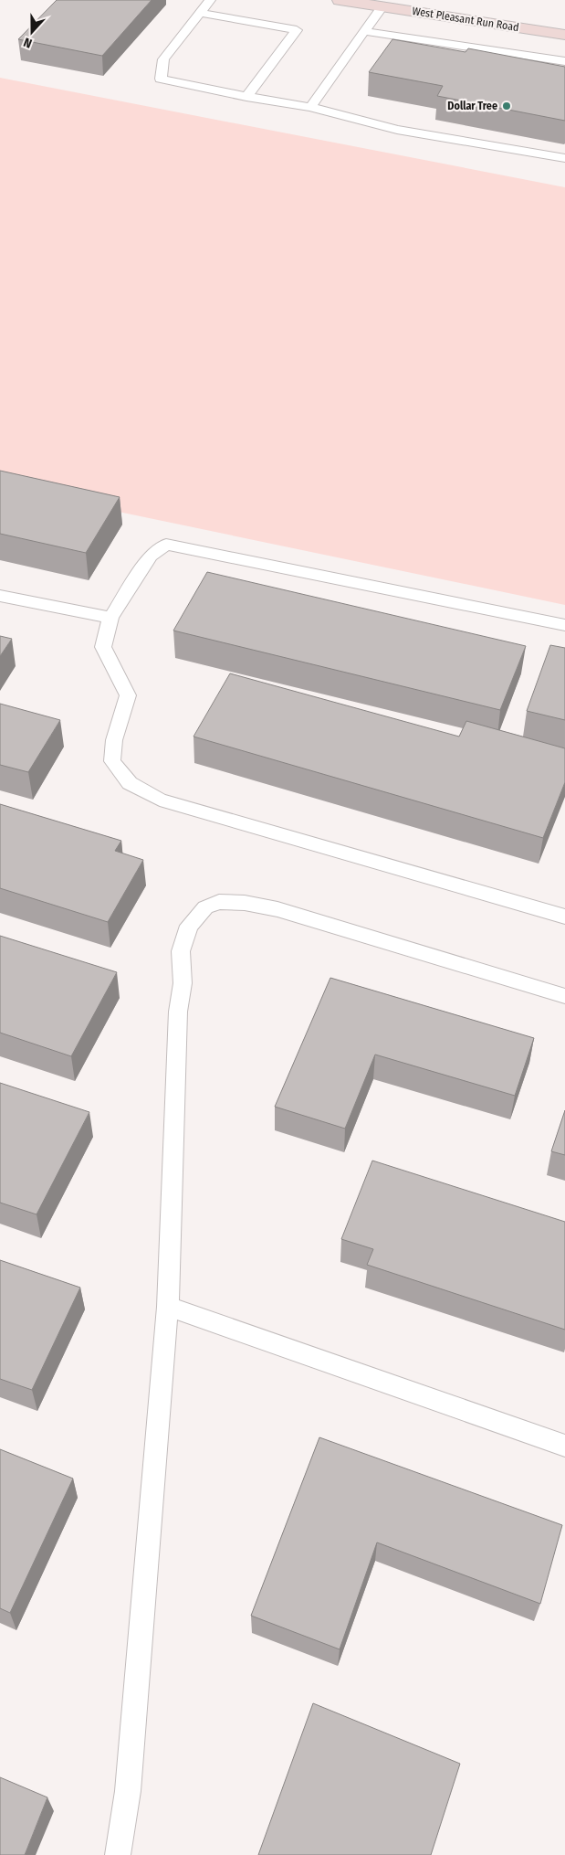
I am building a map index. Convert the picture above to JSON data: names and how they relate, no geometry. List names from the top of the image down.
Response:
{
  "streets": {
    "main road": ["West Pleasant Run Road"]
  },
  "places": ["Dollar Tree"],
  "north": "bottom"
}
